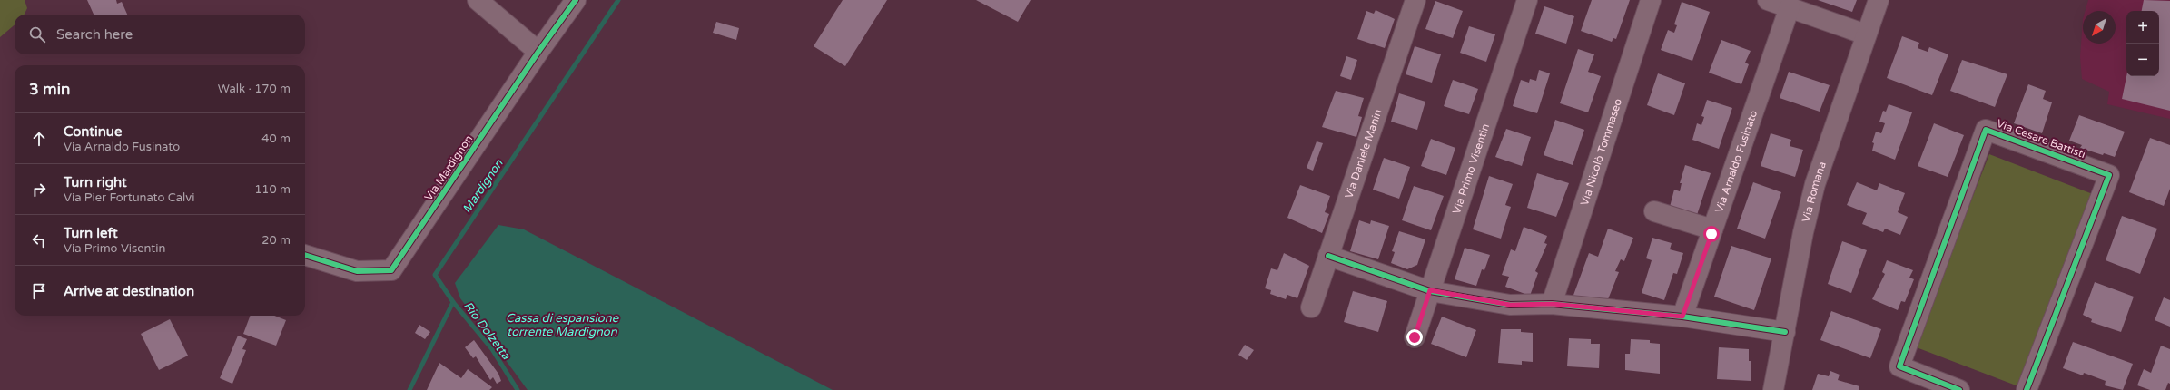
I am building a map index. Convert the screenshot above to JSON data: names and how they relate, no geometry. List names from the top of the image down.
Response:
{
  "streets": {
    "street": [
      "Via Cesare Battisti",
      "Via Nicolò Tommaseo",
      "Via Daniele Manin",
      "Via Arnaldo Fusinato",
      "Via Mardignon",
      "Via Primo Visentin",
      "Via Romana"
    ]
  },
  "water": ["Mardignon", "Cassa di espansione torrente Mardignon", "Rio Dolzetta"],
  "north": "bottom left",
  "page": {
    "map_buttons": ["+", "−"],
    "search": "Search here",
    "heading": ["3 min", "Walk · 170 m"],
    "list": [
      ["Continue", "Via Arnaldo Fusinato", "40 m"],
      ["Turn right", "Via Pier Fortunato Calvi", "110 m"],
      ["Turn left", "Via Primo Visentin", "20 m"],
      "Arrive at destination"
    ]
  }
}
